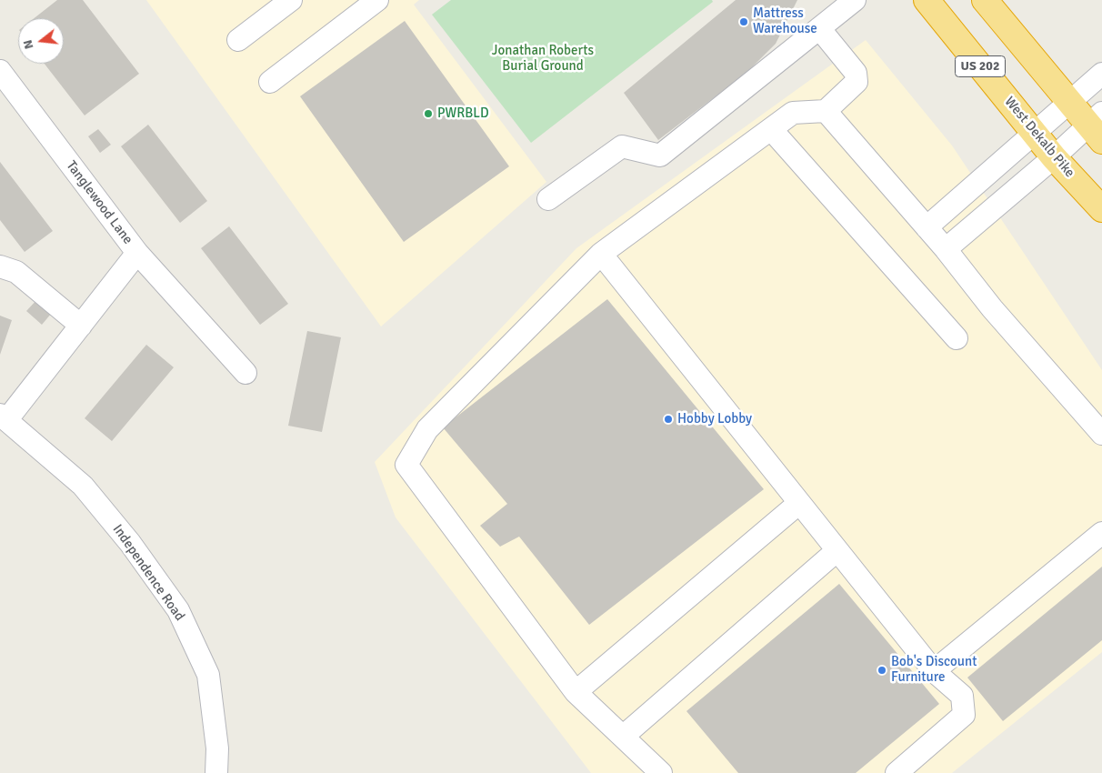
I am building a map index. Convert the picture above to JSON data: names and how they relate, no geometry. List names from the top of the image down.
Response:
{
  "streets": {
    "highway": ["US 202", "West Dekalb Pike"],
    "street": ["Tanglewood Lane", "Independence Road"]
  },
  "crossings": [
    ["Tanglewood Lane", "Independence Road"]
  ],
  "parks": ["Jonathan Roberts Burial Ground"],
  "places": [
    "Mattress Warehouse",
    "PWRBLD",
    "Hobby Lobby",
    "Bob's Discount Furniture"
  ],
  "north": "left"
}
